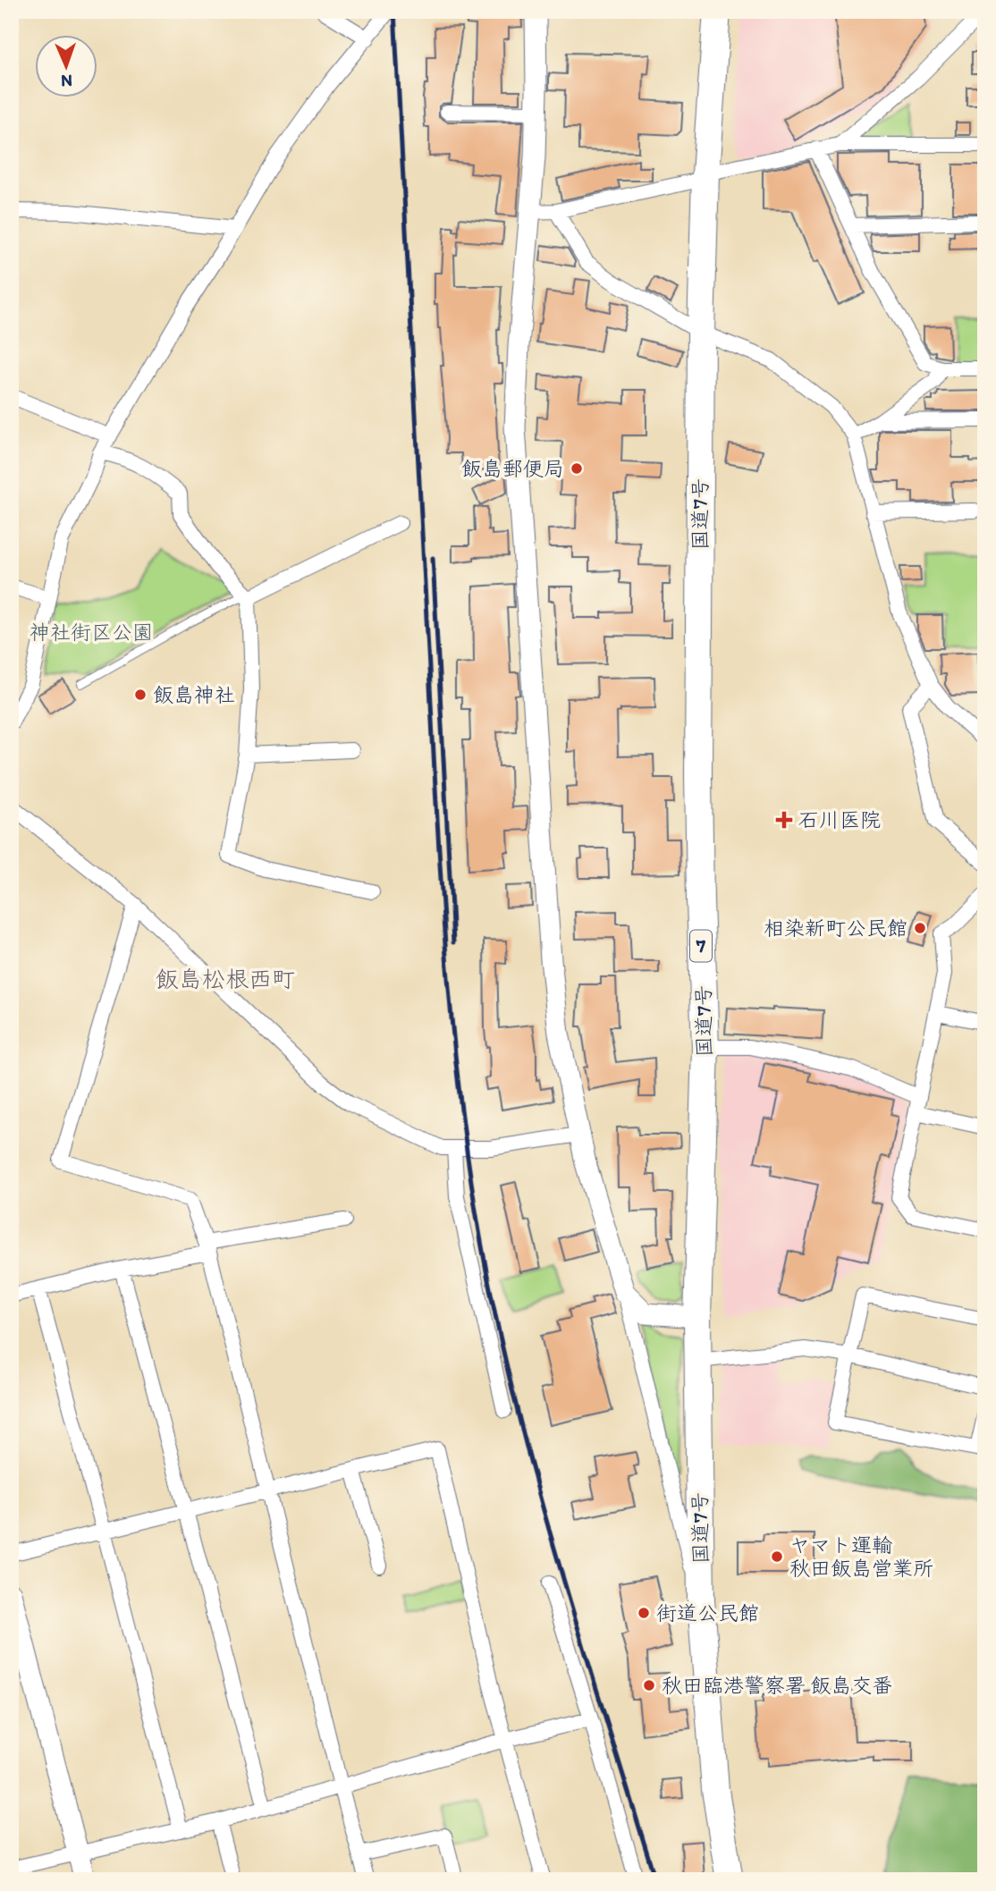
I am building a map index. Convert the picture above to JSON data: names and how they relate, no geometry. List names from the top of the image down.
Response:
{
  "streets": {
    "highway": ["国道7号", "7"]
  },
  "districts": ["飯島松根西町"],
  "parks": ["神社街区公園"],
  "places": {
    "other": [
      "飯島郵便局",
      "飯島神社",
      "相染新町公民館",
      "ヤマト運輸 秋田飯島営業所",
      "街道公民館",
      "秋田臨港警察署 飯島交番"
    ],
    "health": ["石川医院"]
  },
  "north": "bottom"
}
